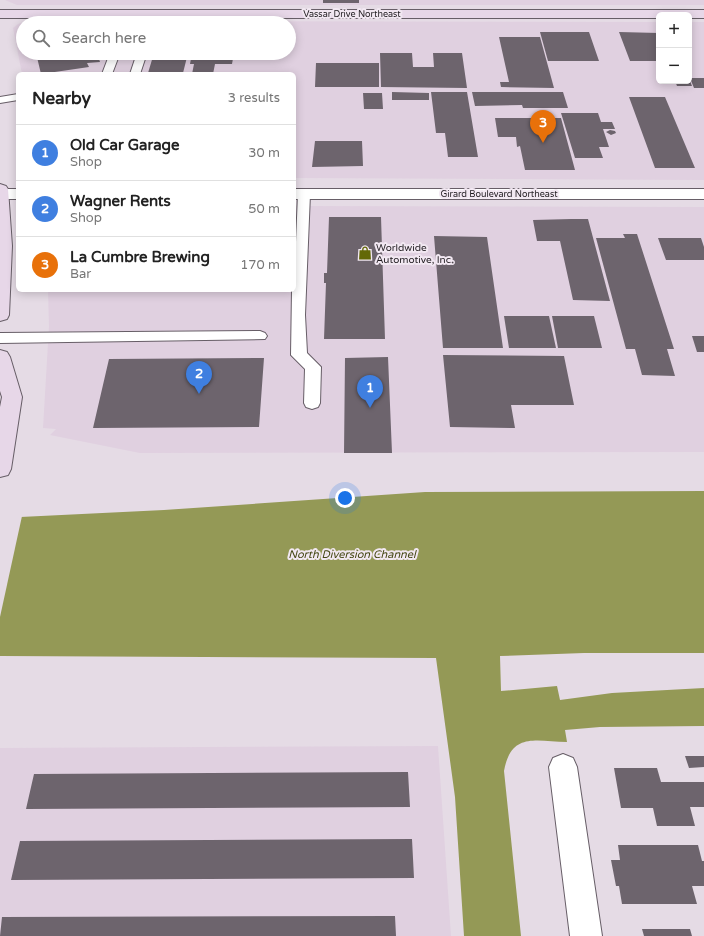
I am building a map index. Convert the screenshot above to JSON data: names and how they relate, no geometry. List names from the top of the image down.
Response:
{
  "streets": {
    "street": ["Vassar Drive Northeast", "Girard Boulevard Northeast"]
  },
  "water": ["North Diversion Channel"],
  "places": {
    "shop": ["Worldwide Automotive, Inc."]
  },
  "page": {
    "map_buttons": ["+", "−"],
    "search": "Search here",
    "heading": ["Nearby", "3 results"],
    "pins": ["3", "2", "1"],
    "list": [
      {
        "mark": "1",
        "name": "Old Car Garage",
        "note": "Shop",
        "value": "30 m"
      },
      {
        "mark": "2",
        "name": "Wagner Rents",
        "note": "Shop",
        "value": "50 m"
      },
      {
        "mark": "3",
        "name": "La Cumbre Brewing",
        "note": "Bar",
        "value": "170 m"
      }
    ]
  }
}
